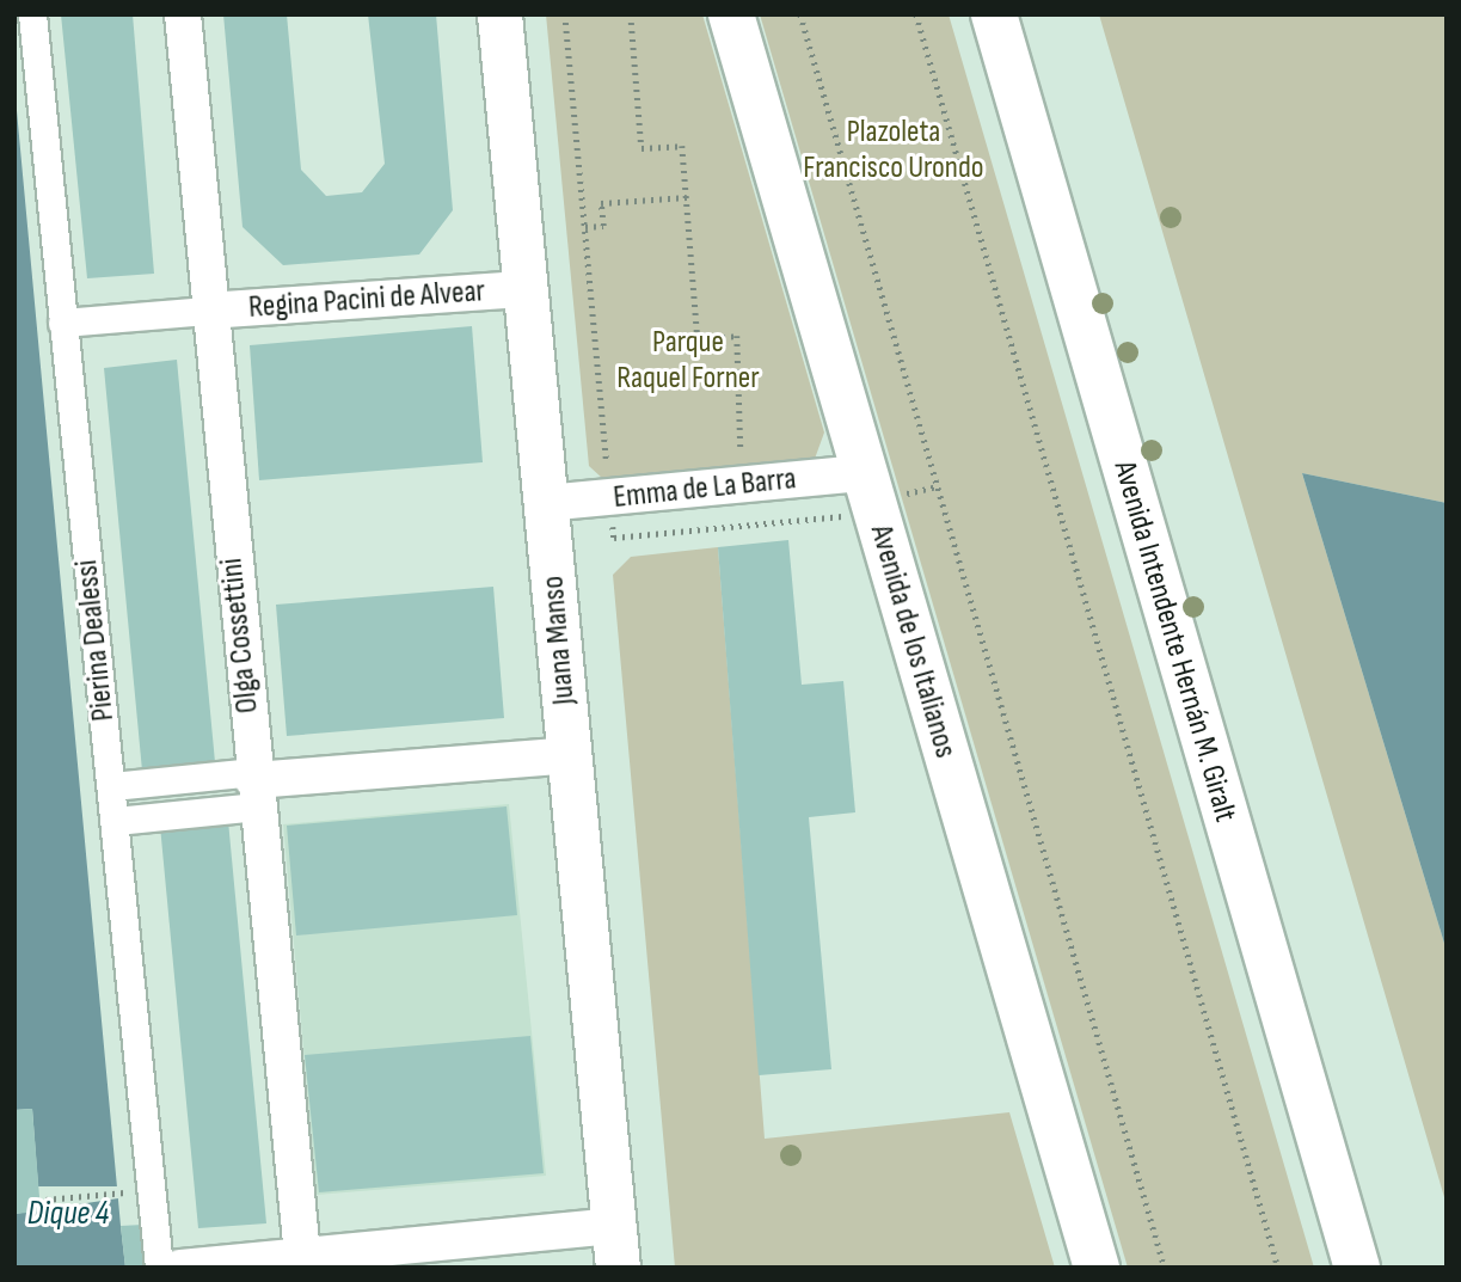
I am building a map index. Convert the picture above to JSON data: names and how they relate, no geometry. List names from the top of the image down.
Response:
{
  "streets": {
    "main road": ["Avenida de los Italianos", "Avenida Intendente Hernán M. Giralt"],
    "street": [
      "Regina Pacini de Alvear",
      "Emma de La Barra",
      "Olga Cossettini",
      "Pierina Dealessi",
      "Juana Manso"
    ]
  },
  "crossings": [
    ["Regina Pacini de Alvear", "Olga Cossettini"],
    ["Regina Pacini de Alvear", "Juana Manso"],
    ["Emma de La Barra", "Juana Manso"],
    ["Emma de La Barra", "Avenida de los Italianos"]
  ],
  "water": ["Dique 4"],
  "parks": ["Plazoleta Francisco Urondo", "Parque Raquel Forner"]
}
